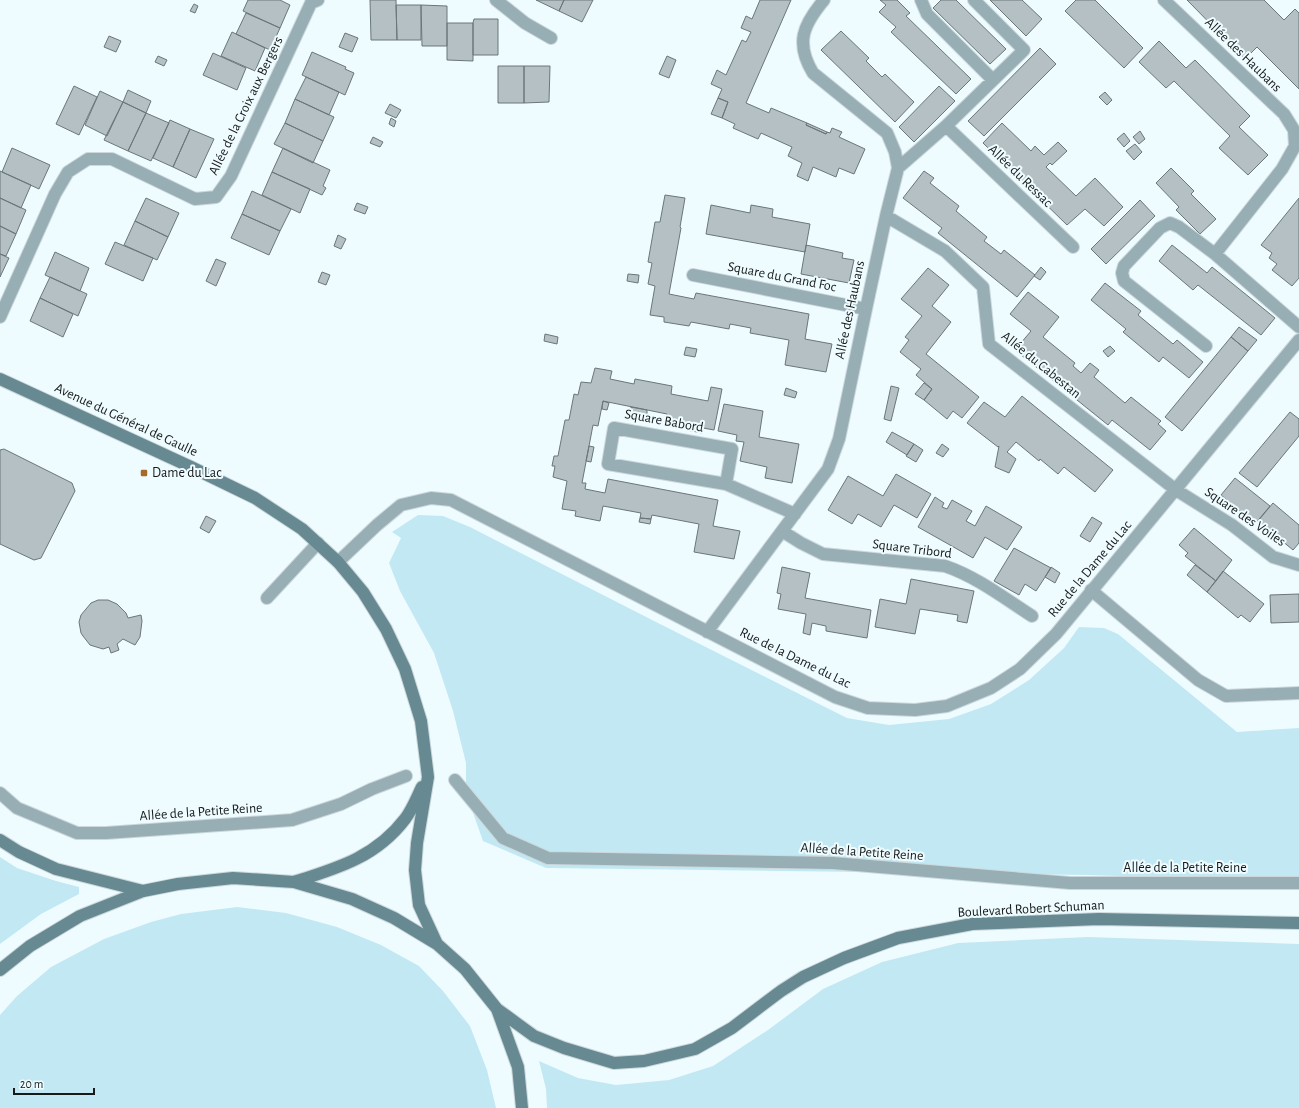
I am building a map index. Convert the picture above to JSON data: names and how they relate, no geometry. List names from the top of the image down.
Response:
{
  "streets": {
    "main road": ["Avenue du Général de Gaulle", "Boulevard Robert Schuman"],
    "street": [
      "Allée des Haubans",
      "Allée de la Croix aux Bergers",
      "Allée du Ressac",
      "Square du Grand Foc",
      "Allée du Cabestan",
      "Square Babord",
      "Square des Voiles",
      "Square Tribord",
      "Rue de la Dame du Lac",
      "Allée de la Petite Reine"
    ]
  },
  "crossings": [
    ["Allée des Haubans", "Square du Grand Foc"],
    ["Allée des Haubans", "Allée du Cabestan"],
    ["Allée des Haubans", "Square Babord"],
    ["Allée des Haubans", "Square Tribord"],
    ["Allée des Haubans", "Rue de la Dame du Lac"],
    ["Allée du Cabestan", "Square des Voiles"],
    ["Allée du Cabestan", "Rue de la Dame du Lac"],
    ["Avenue du Général de Gaulle", "Rue de la Dame du Lac"],
    ["Square des Voiles", "Rue de la Dame du Lac"]
  ],
  "places": {
    "transit": ["Dame du Lac"]
  },
  "scale_bar": "20 m"
}
